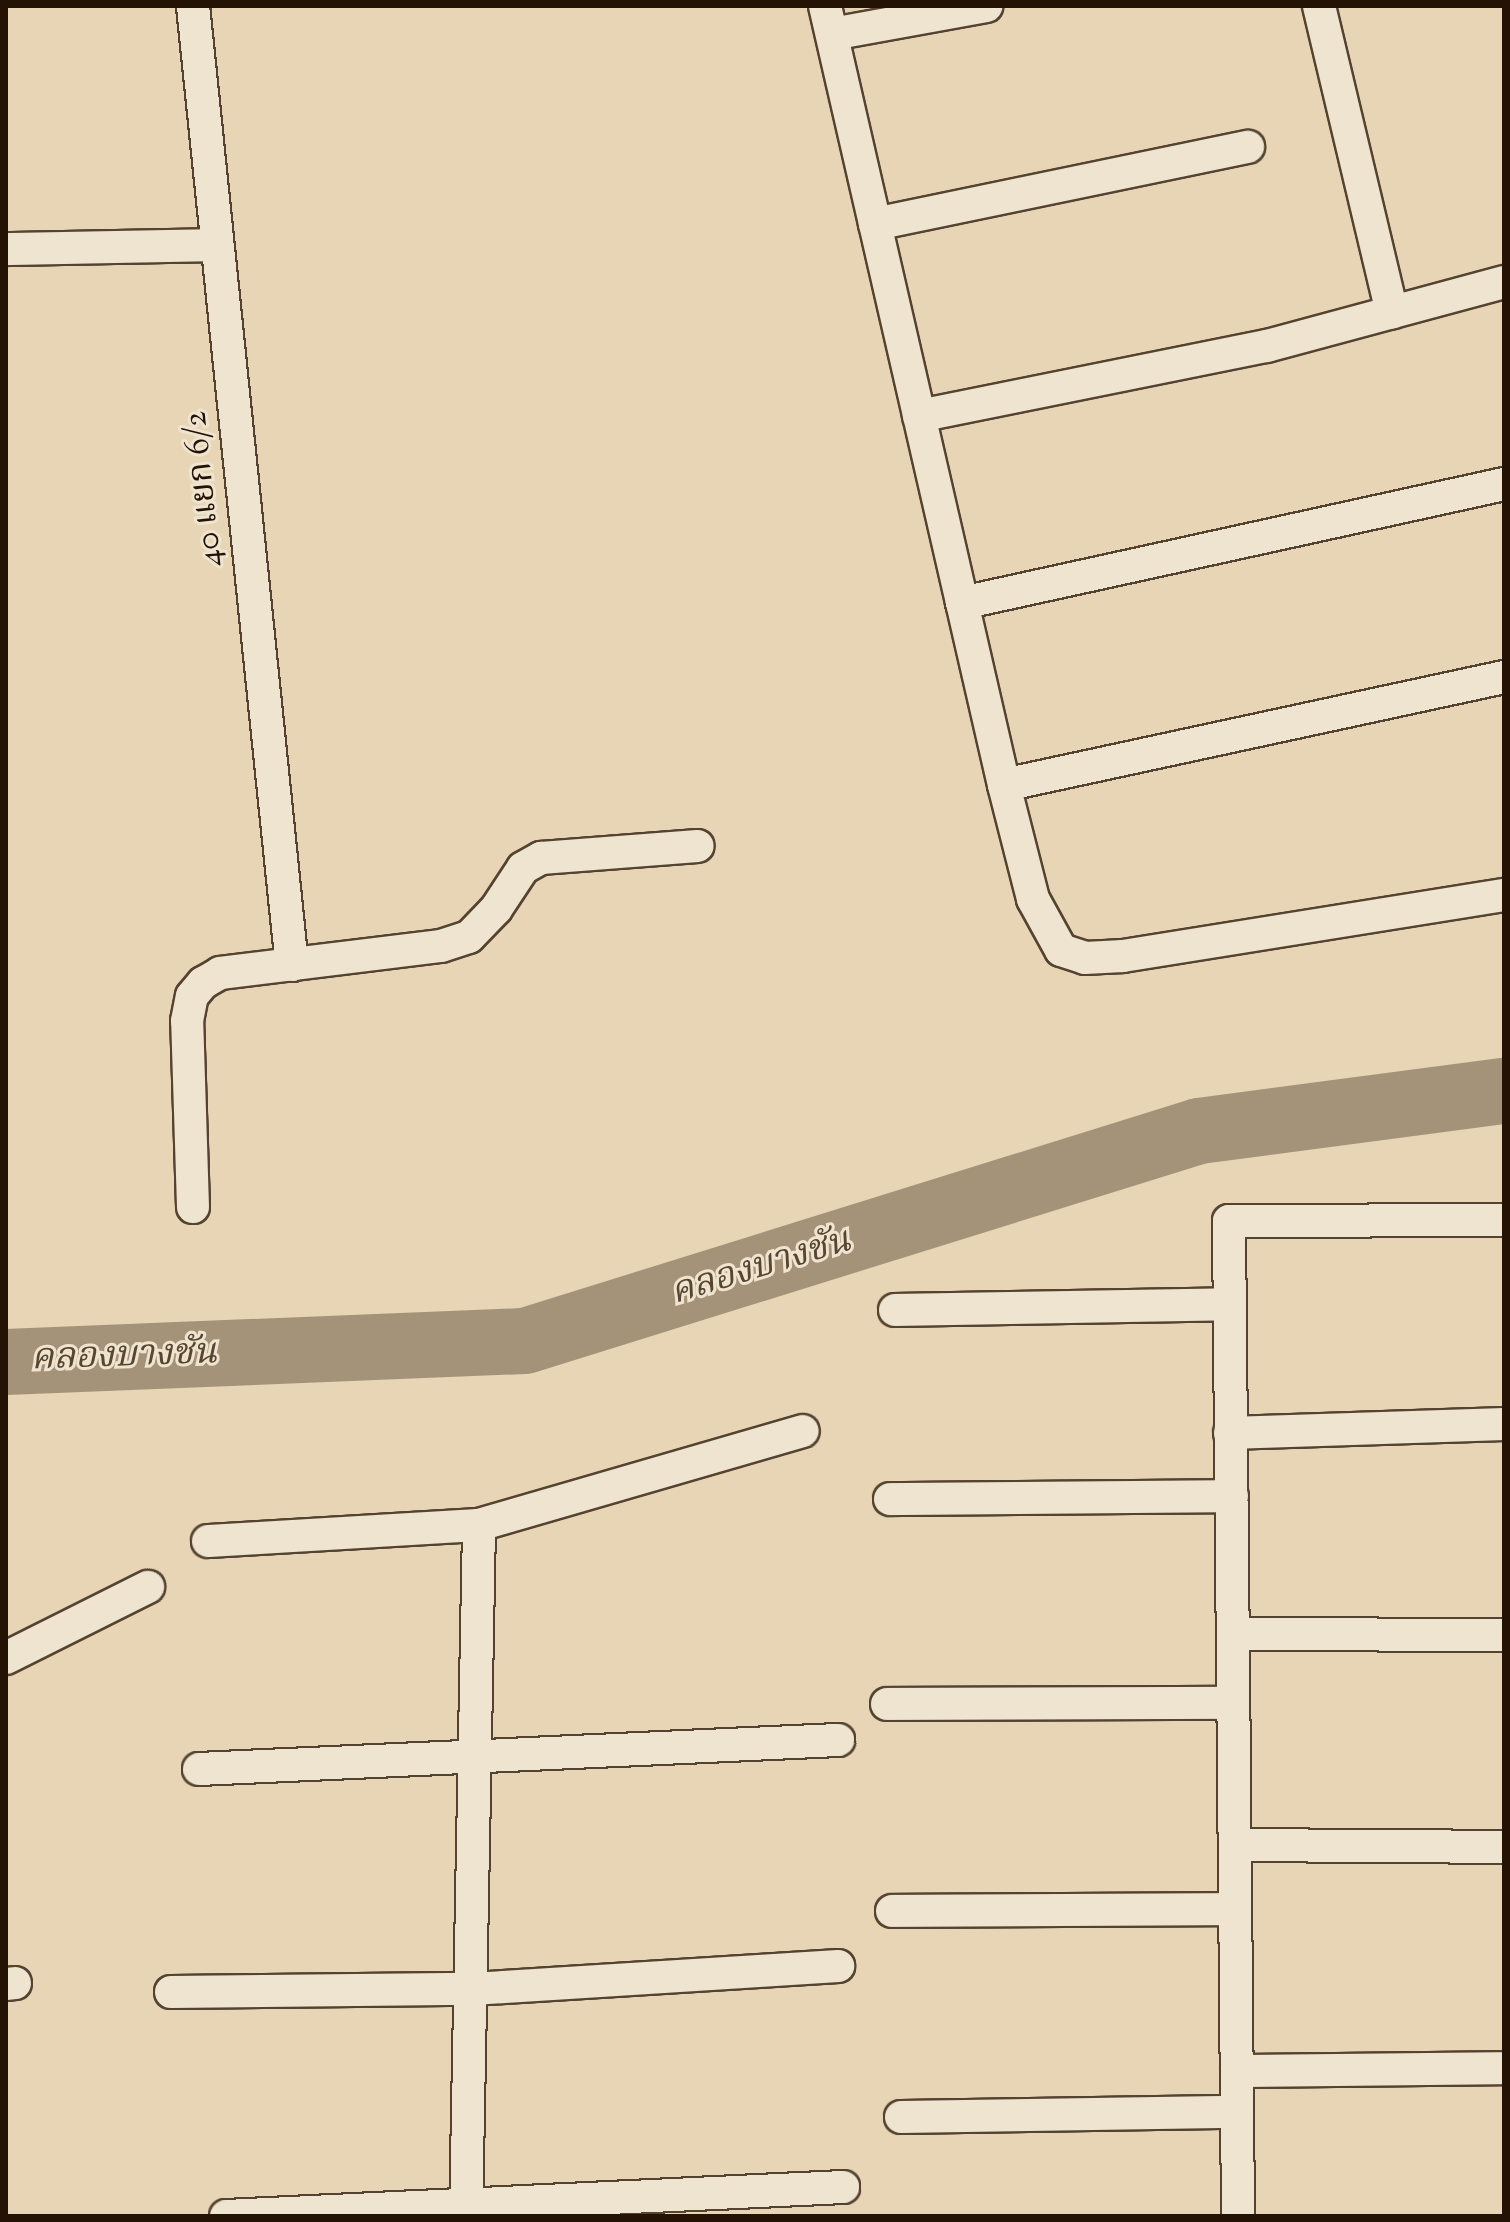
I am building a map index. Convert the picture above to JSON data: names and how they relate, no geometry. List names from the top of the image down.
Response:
{
  "streets": {
    "street": ["40 แยก 6/2"]
  },
  "water": ["คลองบางชัน"]
}
